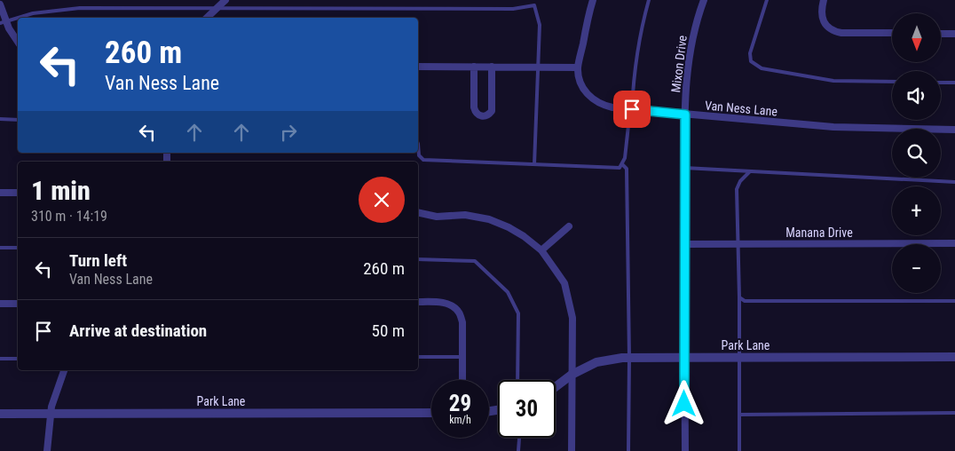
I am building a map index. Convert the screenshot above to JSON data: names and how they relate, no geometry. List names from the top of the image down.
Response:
{
  "streets": {
    "street": [
      "Mixon Drive",
      "Van Ness Lane",
      "Manana Drive",
      "Park Lane"
    ]
  },
  "crossings": [
    ["Mixon Drive", "Van Ness Lane"],
    ["Mixon Drive", "Manana Drive"],
    ["Mixon Drive", "Park Lane"]
  ],
  "north": "bottom",
  "page": {
    "map_buttons": ["+", "−"],
    "turn": ["260 m", "Van Ness Lane"],
    "heading": ["1 min", "310 m · 14:19"],
    "list": [
      {
        "name": "Turn left",
        "note": "Van Ness Lane",
        "value": "260 m"
      },
      {
        "name": "Arrive at destination",
        "value": "50 m"
      }
    ],
    "speed": "29 km/h",
    "limit": "30"
  }
}
